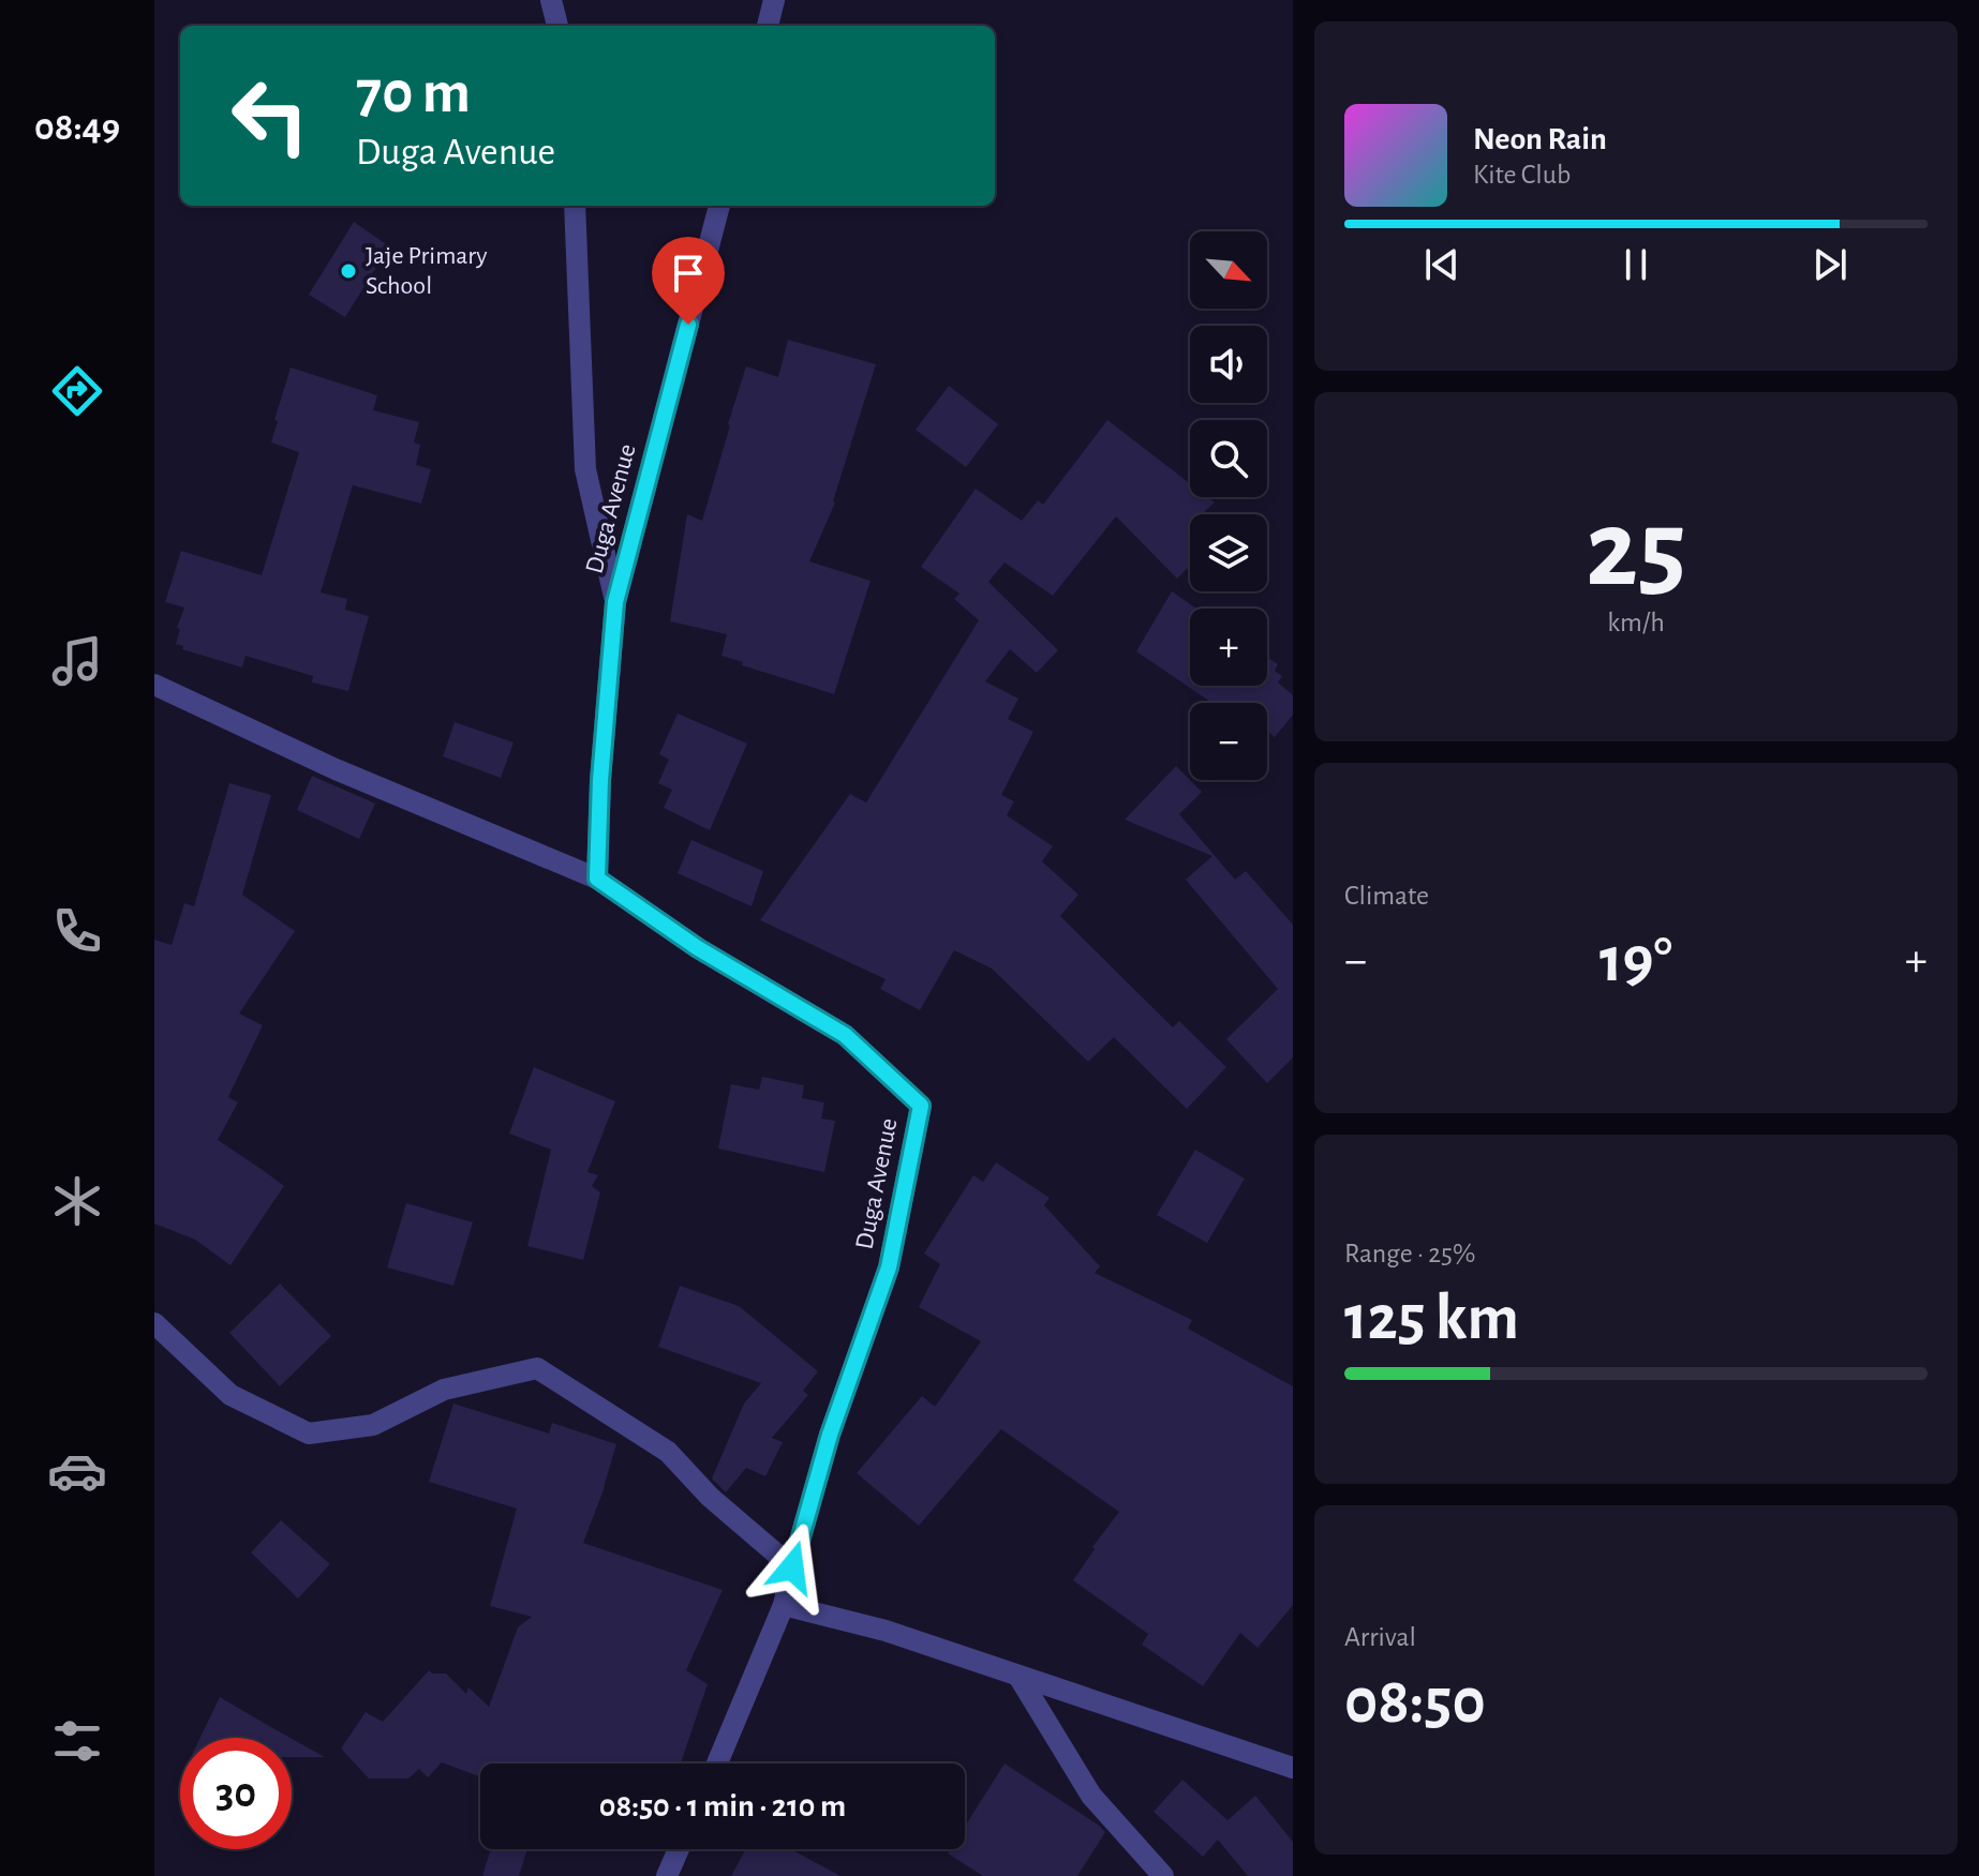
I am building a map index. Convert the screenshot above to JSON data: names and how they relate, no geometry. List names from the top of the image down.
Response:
{
  "streets": {
    "street": ["Duga Avenue"]
  },
  "places": ["Jaje Primary School"],
  "north": "bottom right",
  "page": {
    "tabs": "08:49",
    "turn": ["70 m", "Duga Avenue"],
    "song": ["Neon Rain", "Kite Club"],
    "map_buttons": ["+", "−"],
    "tile": [
      ["25", "km/h"],
      "Climate",
      ["Range · 25%", "125 km"],
      ["Arrival", "08:50"]
    ],
    "heat": ["−", "19°", "+"],
    "limit": "30",
    "trip": "08:50 · 1 min · 210 m"
  }
}
